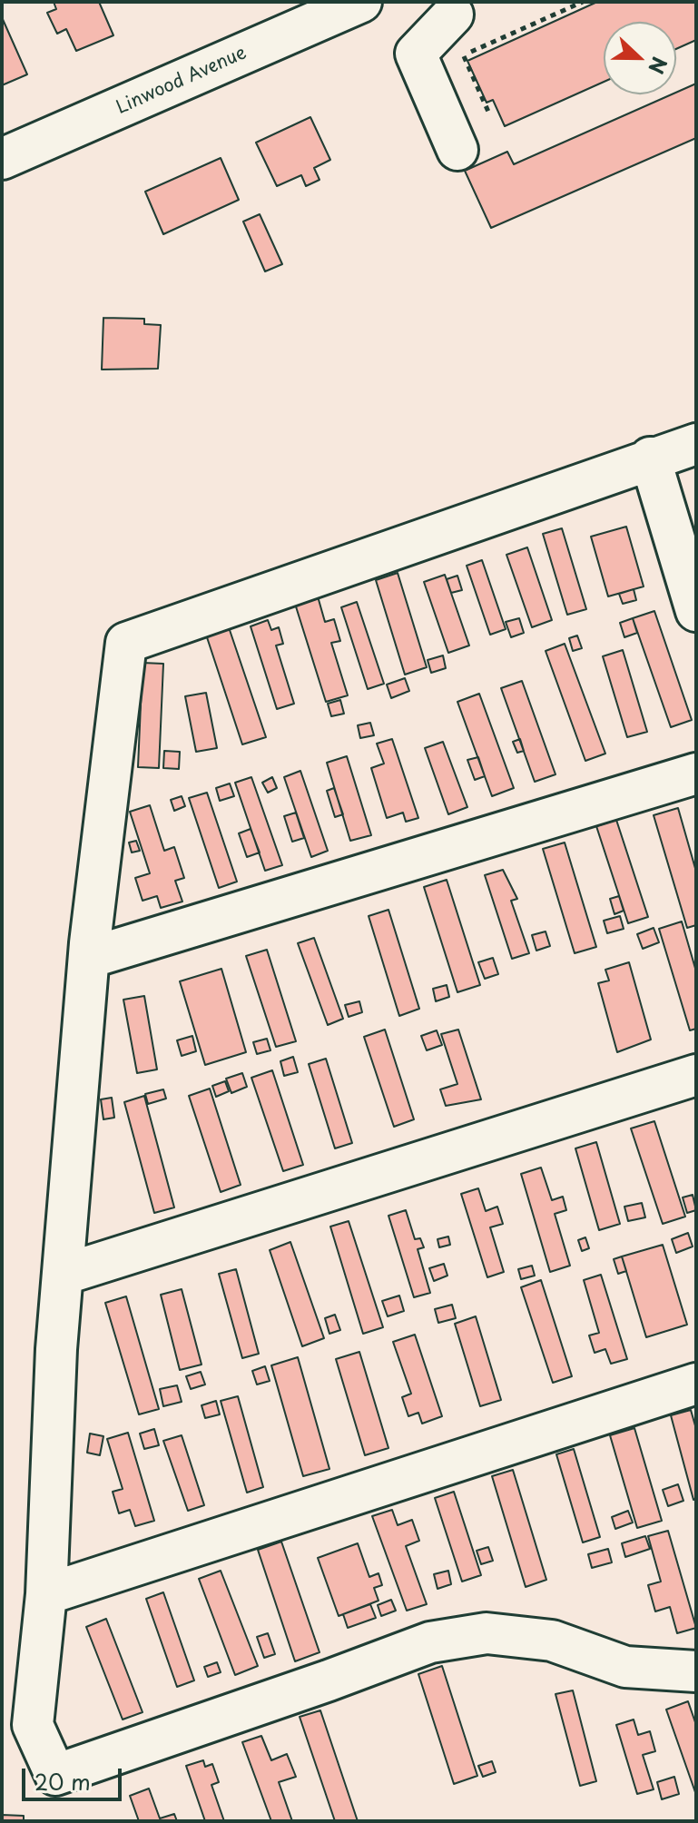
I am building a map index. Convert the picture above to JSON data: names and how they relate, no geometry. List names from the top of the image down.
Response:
{
  "streets": {
    "street": ["Linwood Avenue"]
  },
  "scale_bar": "20 m",
  "north": "right"
}
